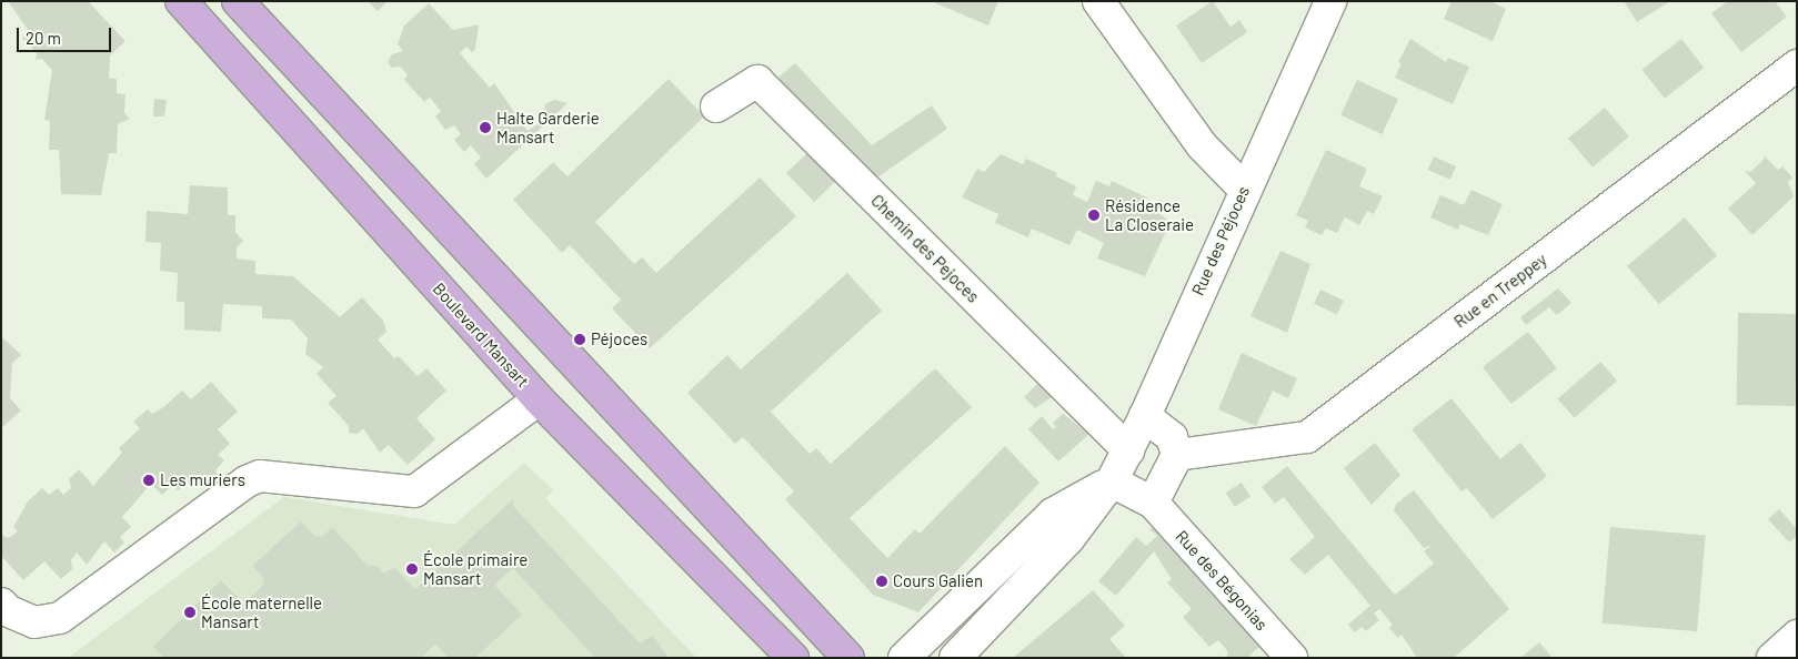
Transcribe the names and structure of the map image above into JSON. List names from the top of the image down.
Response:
{
  "streets": {
    "main road": ["Boulevard Mansart"],
    "street": [
      "Rue des Péjoces",
      "Chemin des Pejoces",
      "Rue en Treppey",
      "Rue des Bégonias"
    ]
  },
  "crossings": [
    ["Rue des Péjoces", "Chemin des Pejoces"]
  ],
  "places": [
    "Halte Garderie Mansart",
    "Résidence La Closeraie",
    "Péjoces",
    "Les muriers",
    "École primaire Mansart",
    "Cours Galien",
    "École maternelle Mansart"
  ],
  "scale_bar": "20 m"
}
